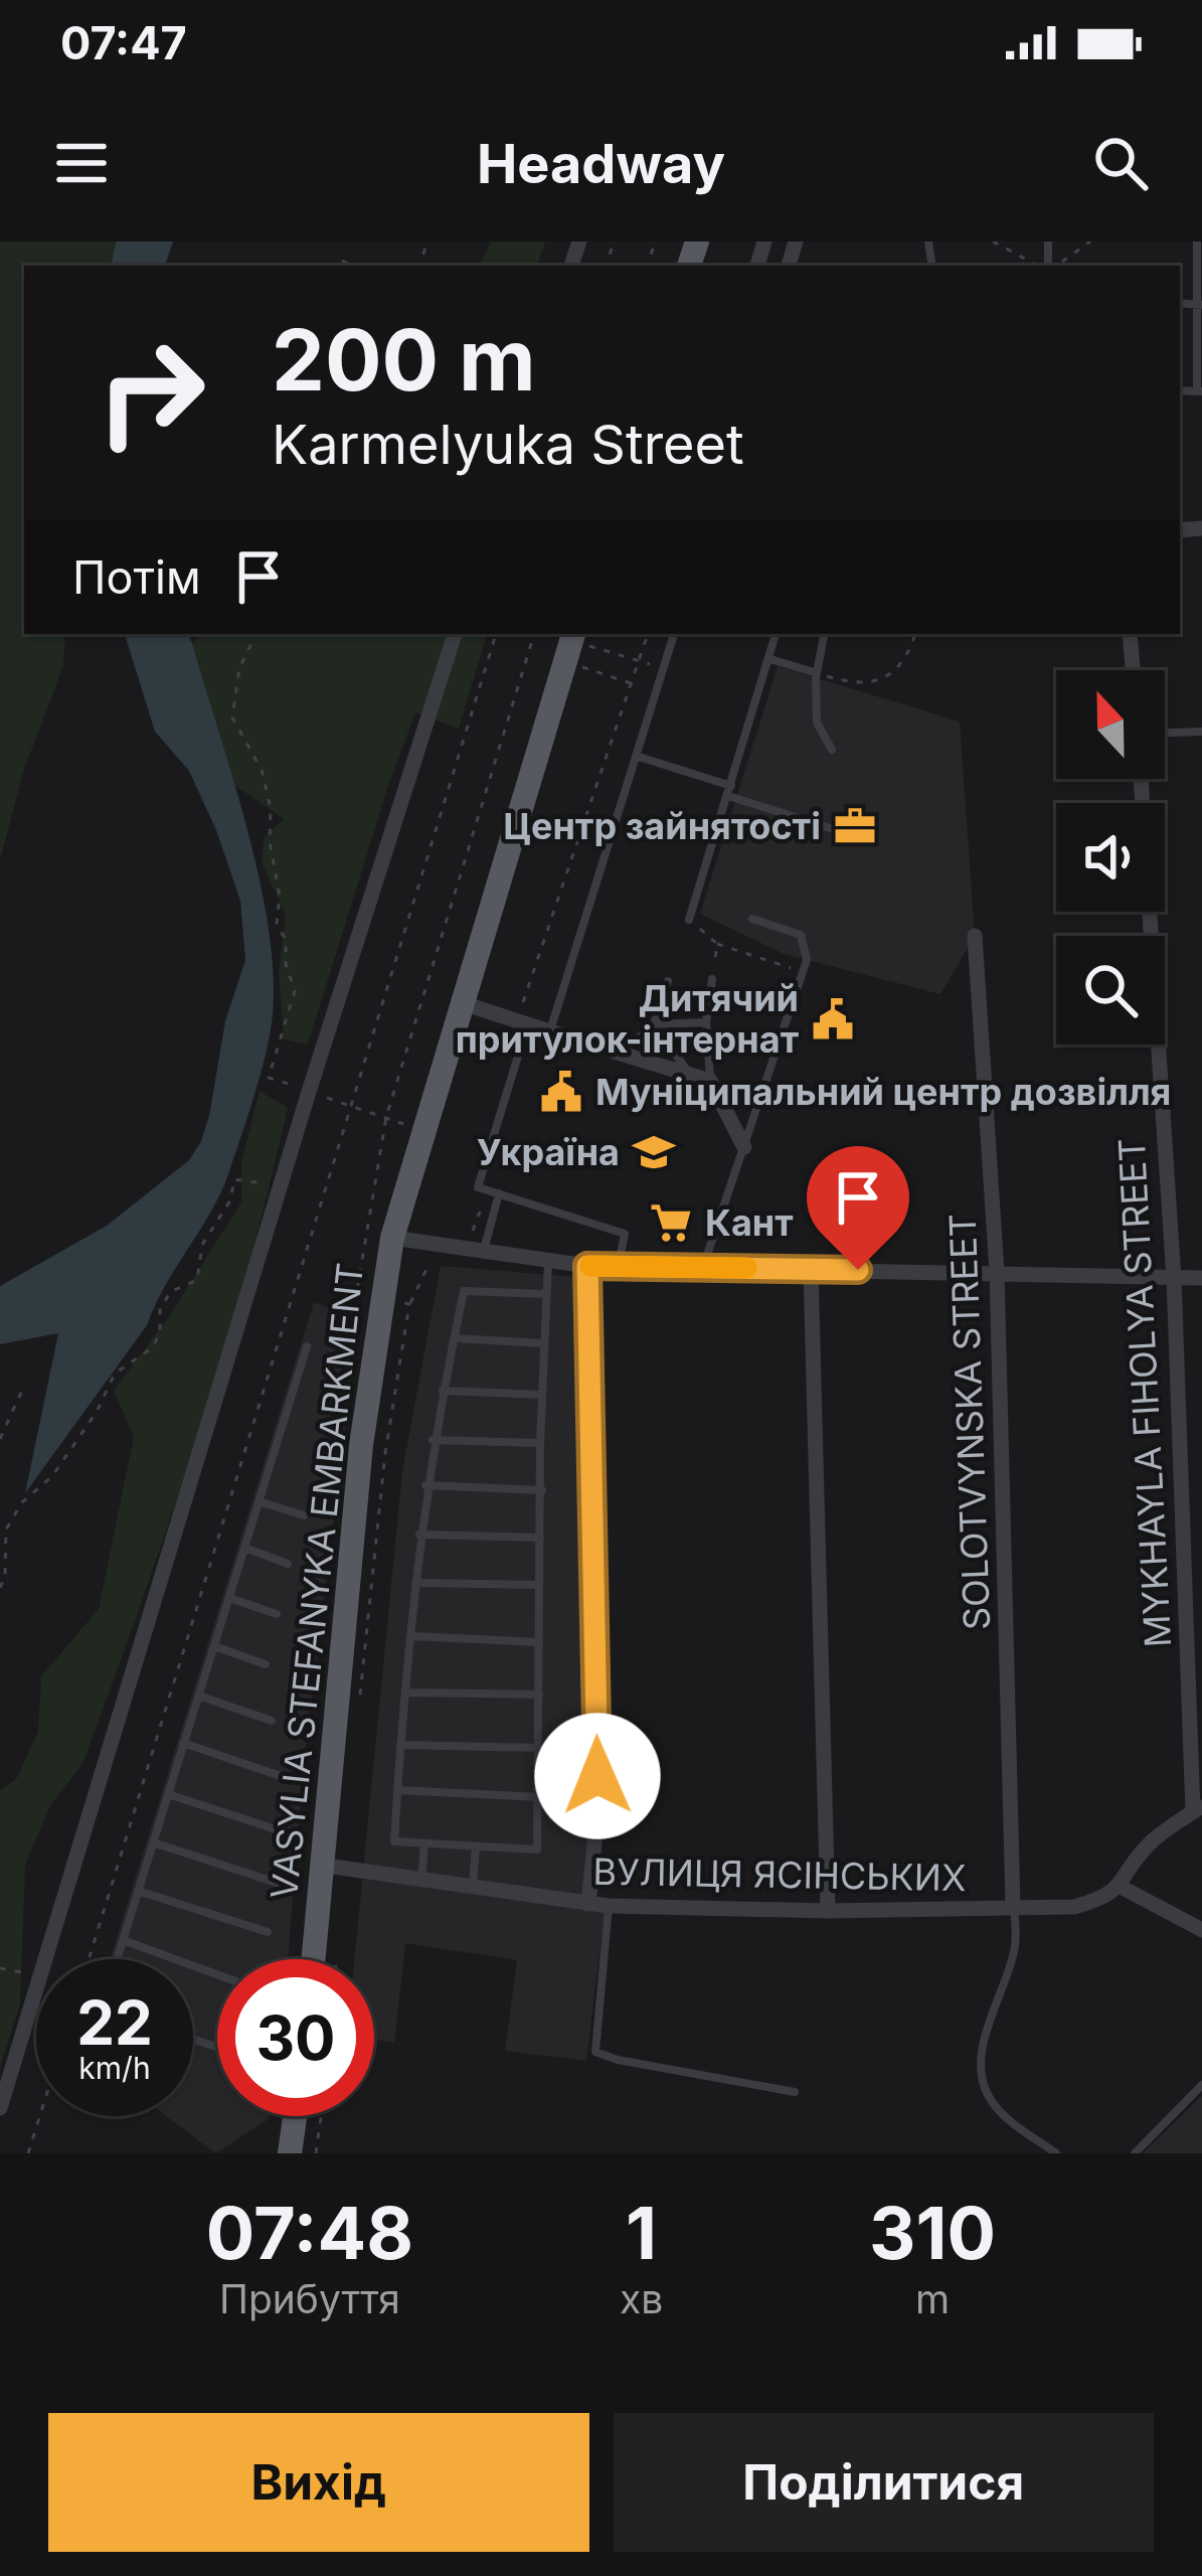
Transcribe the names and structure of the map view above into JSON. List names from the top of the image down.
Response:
{
  "streets": {
    "main road": ["VASYLIA STEFANYKA EMBARKMENT"],
    "street": ["MYKHAYLA FIHOLYA STREET", "SOLOTVYNSKA STREET", "ВУЛИЦЯ ЯСІНСЬКИХ"]
  },
  "crossings": [
    ["SOLOTVYNSKA STREET", "ВУЛИЦЯ ЯСІНСЬКИХ"],
    ["VASYLIA STEFANYKA EMBARKMENT", "ВУЛИЦЯ ЯСІНСЬКИХ"]
  ],
  "places": {
    "office": ["Центр зайнятості"],
    "public building": ["Дитячий притулок-інтернат", "Муніципальний центр дозвілля"],
    "school or university": ["Україна"],
    "supermarket": ["Кант"]
  },
  "north": "top",
  "page": {
    "status": "07:47",
    "header": "Headway",
    "turn": ["200 m", "Karmelyuka Street"],
    "then": "Потім",
    "speed": "22 km/h",
    "limit": "30",
    "eta": [
      "07:48",
      "Прибуття",
      "1",
      "хв",
      "310",
      "m"
    ],
    "buttons": ["Вихід", "Поділитися"]
  }
}
